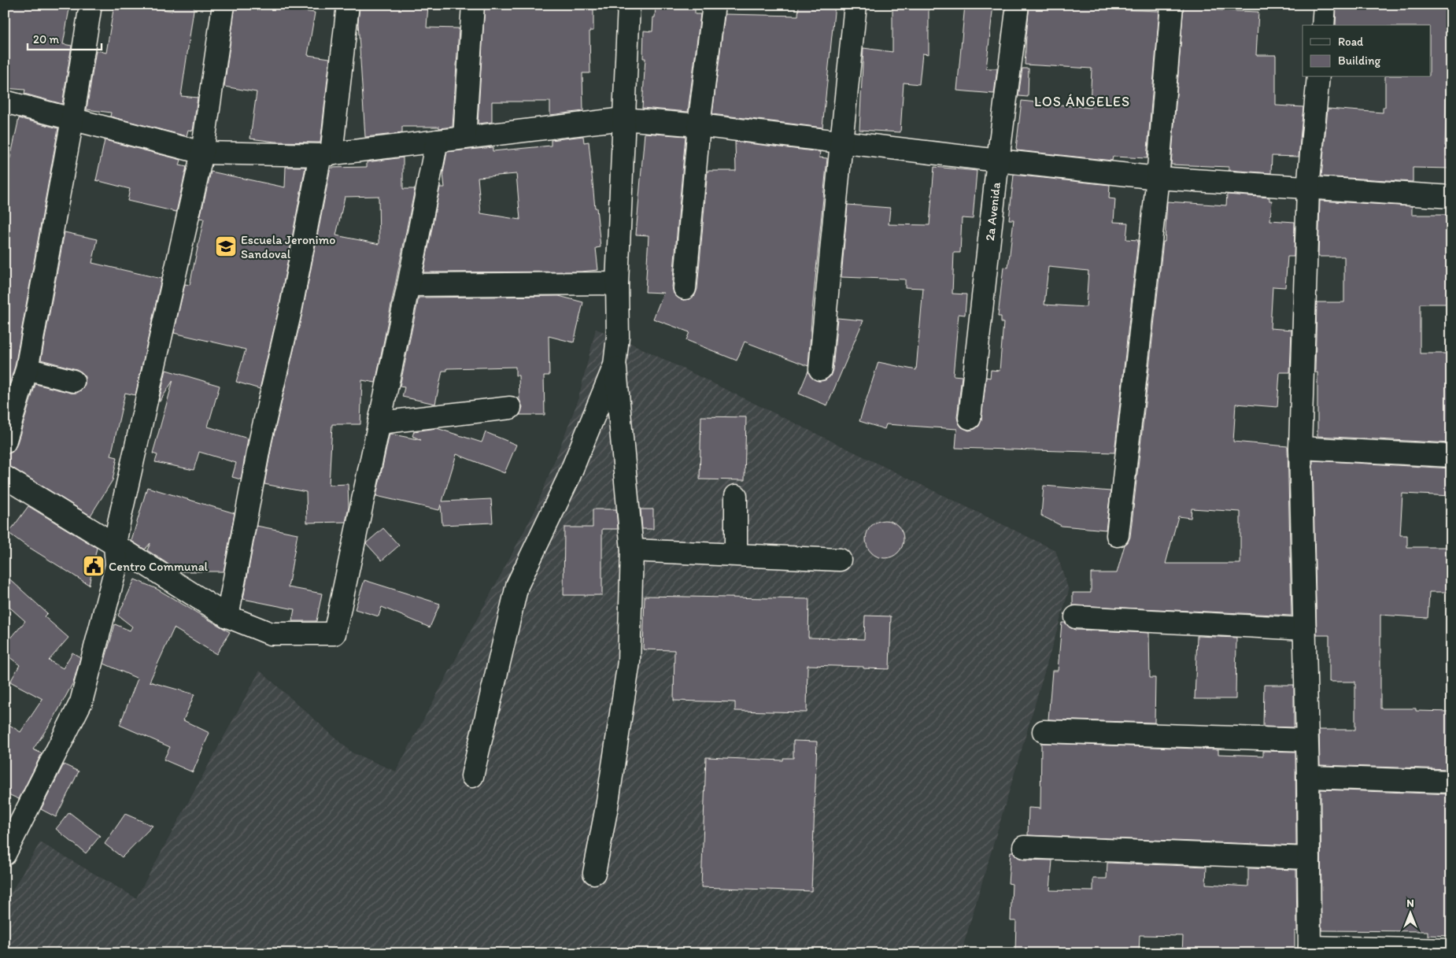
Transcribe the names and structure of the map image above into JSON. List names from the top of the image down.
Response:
{
  "streets": {
    "street": ["2a Avenida"]
  },
  "districts": ["LOS ÁNGELES"],
  "places": {
    "school or university": ["Escuela Jeronimo Sandoval"],
    "public building": ["Centro Communal"]
  },
  "legend": ["Road", "Building"],
  "scale_bar": "20 m",
  "north": "top"
}
